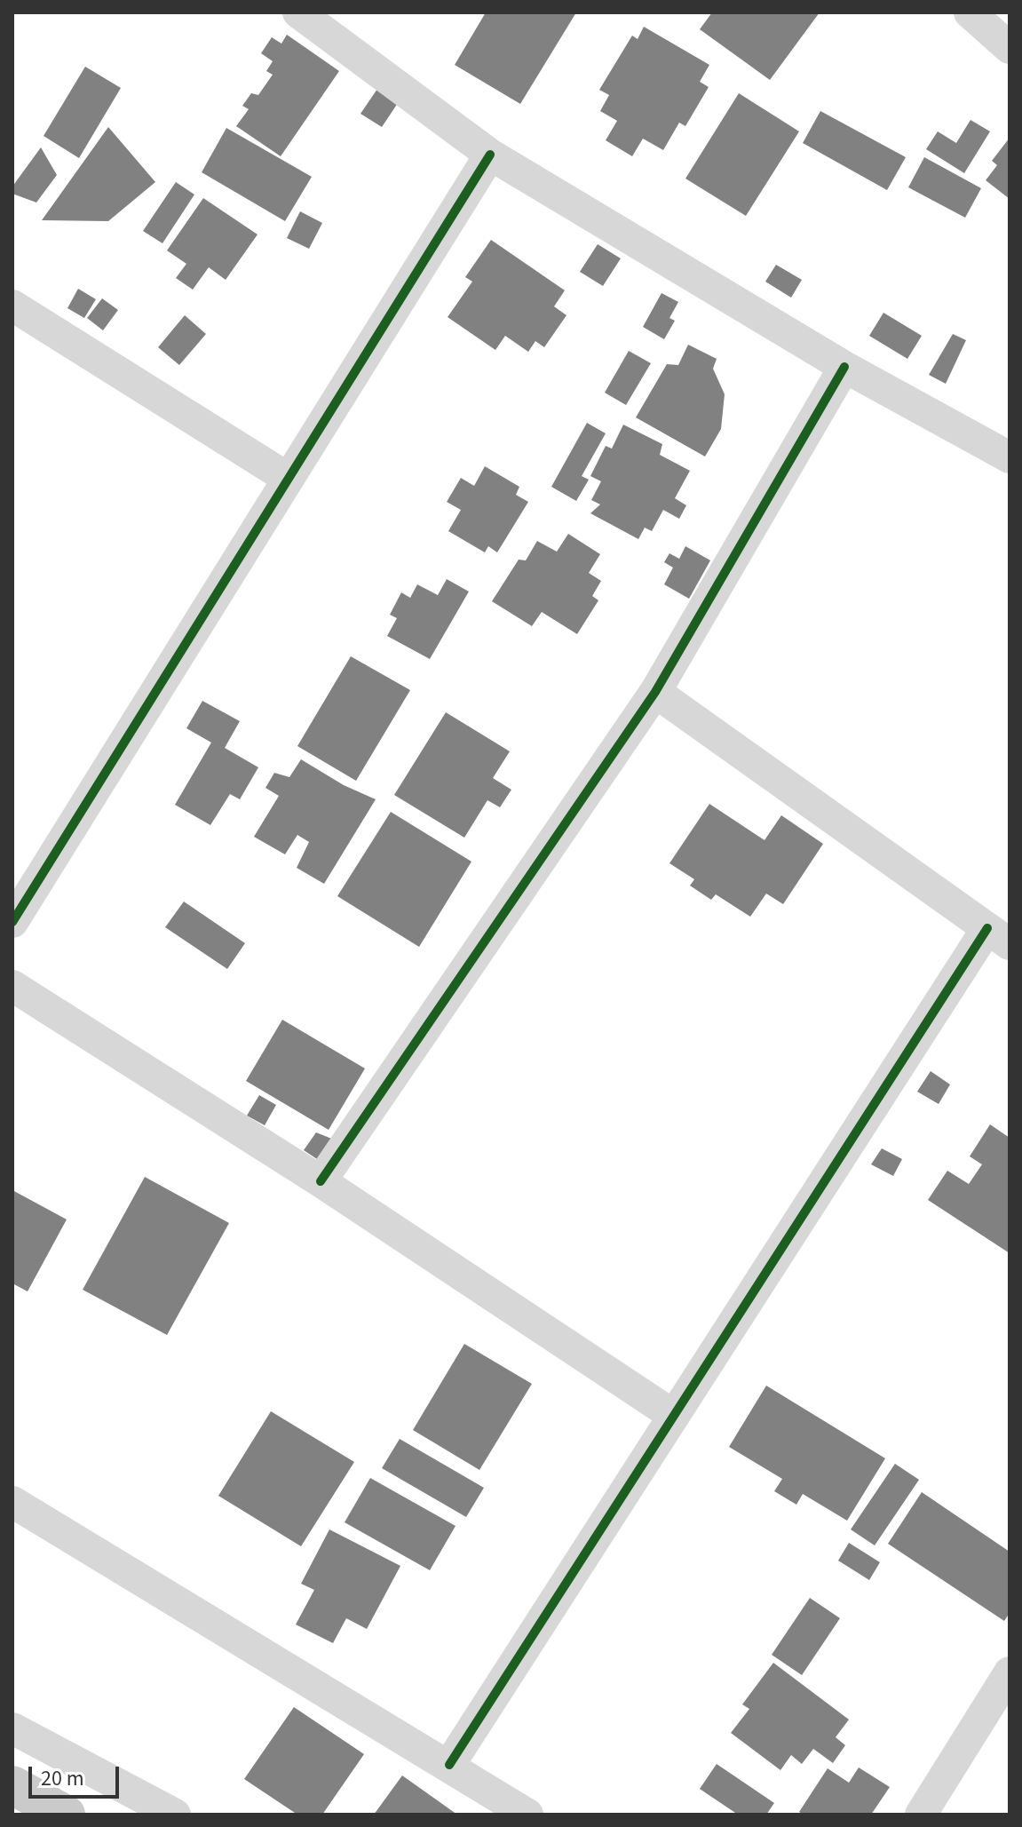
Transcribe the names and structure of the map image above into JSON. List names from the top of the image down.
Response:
{
  "scale_bar": "20 m"
}
